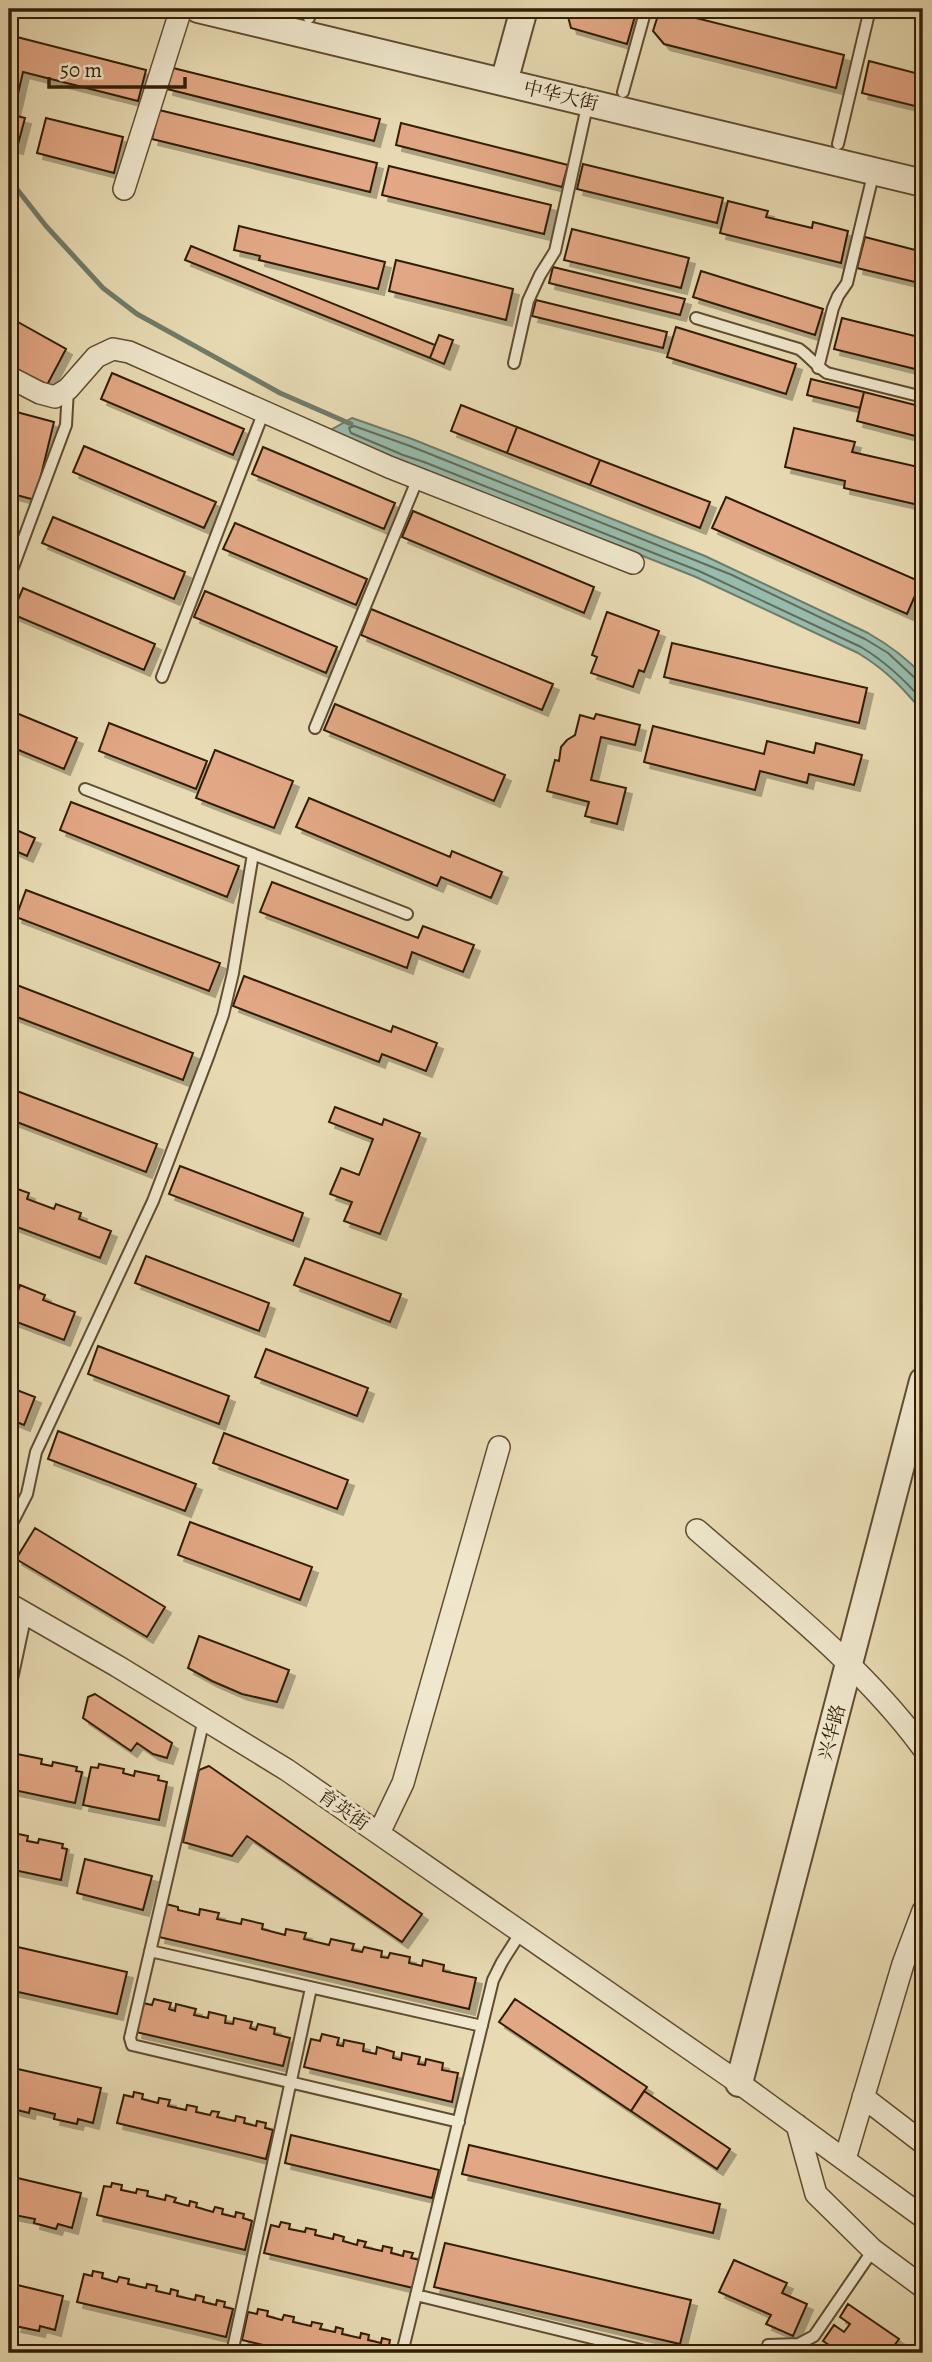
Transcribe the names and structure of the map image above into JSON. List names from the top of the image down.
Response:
{
  "streets": {
    "street": ["中华大街", "兴华路", "育英街"]
  },
  "crossings": [
    ["兴华路", "育英街"]
  ],
  "scale_bar": "50 m"
}
